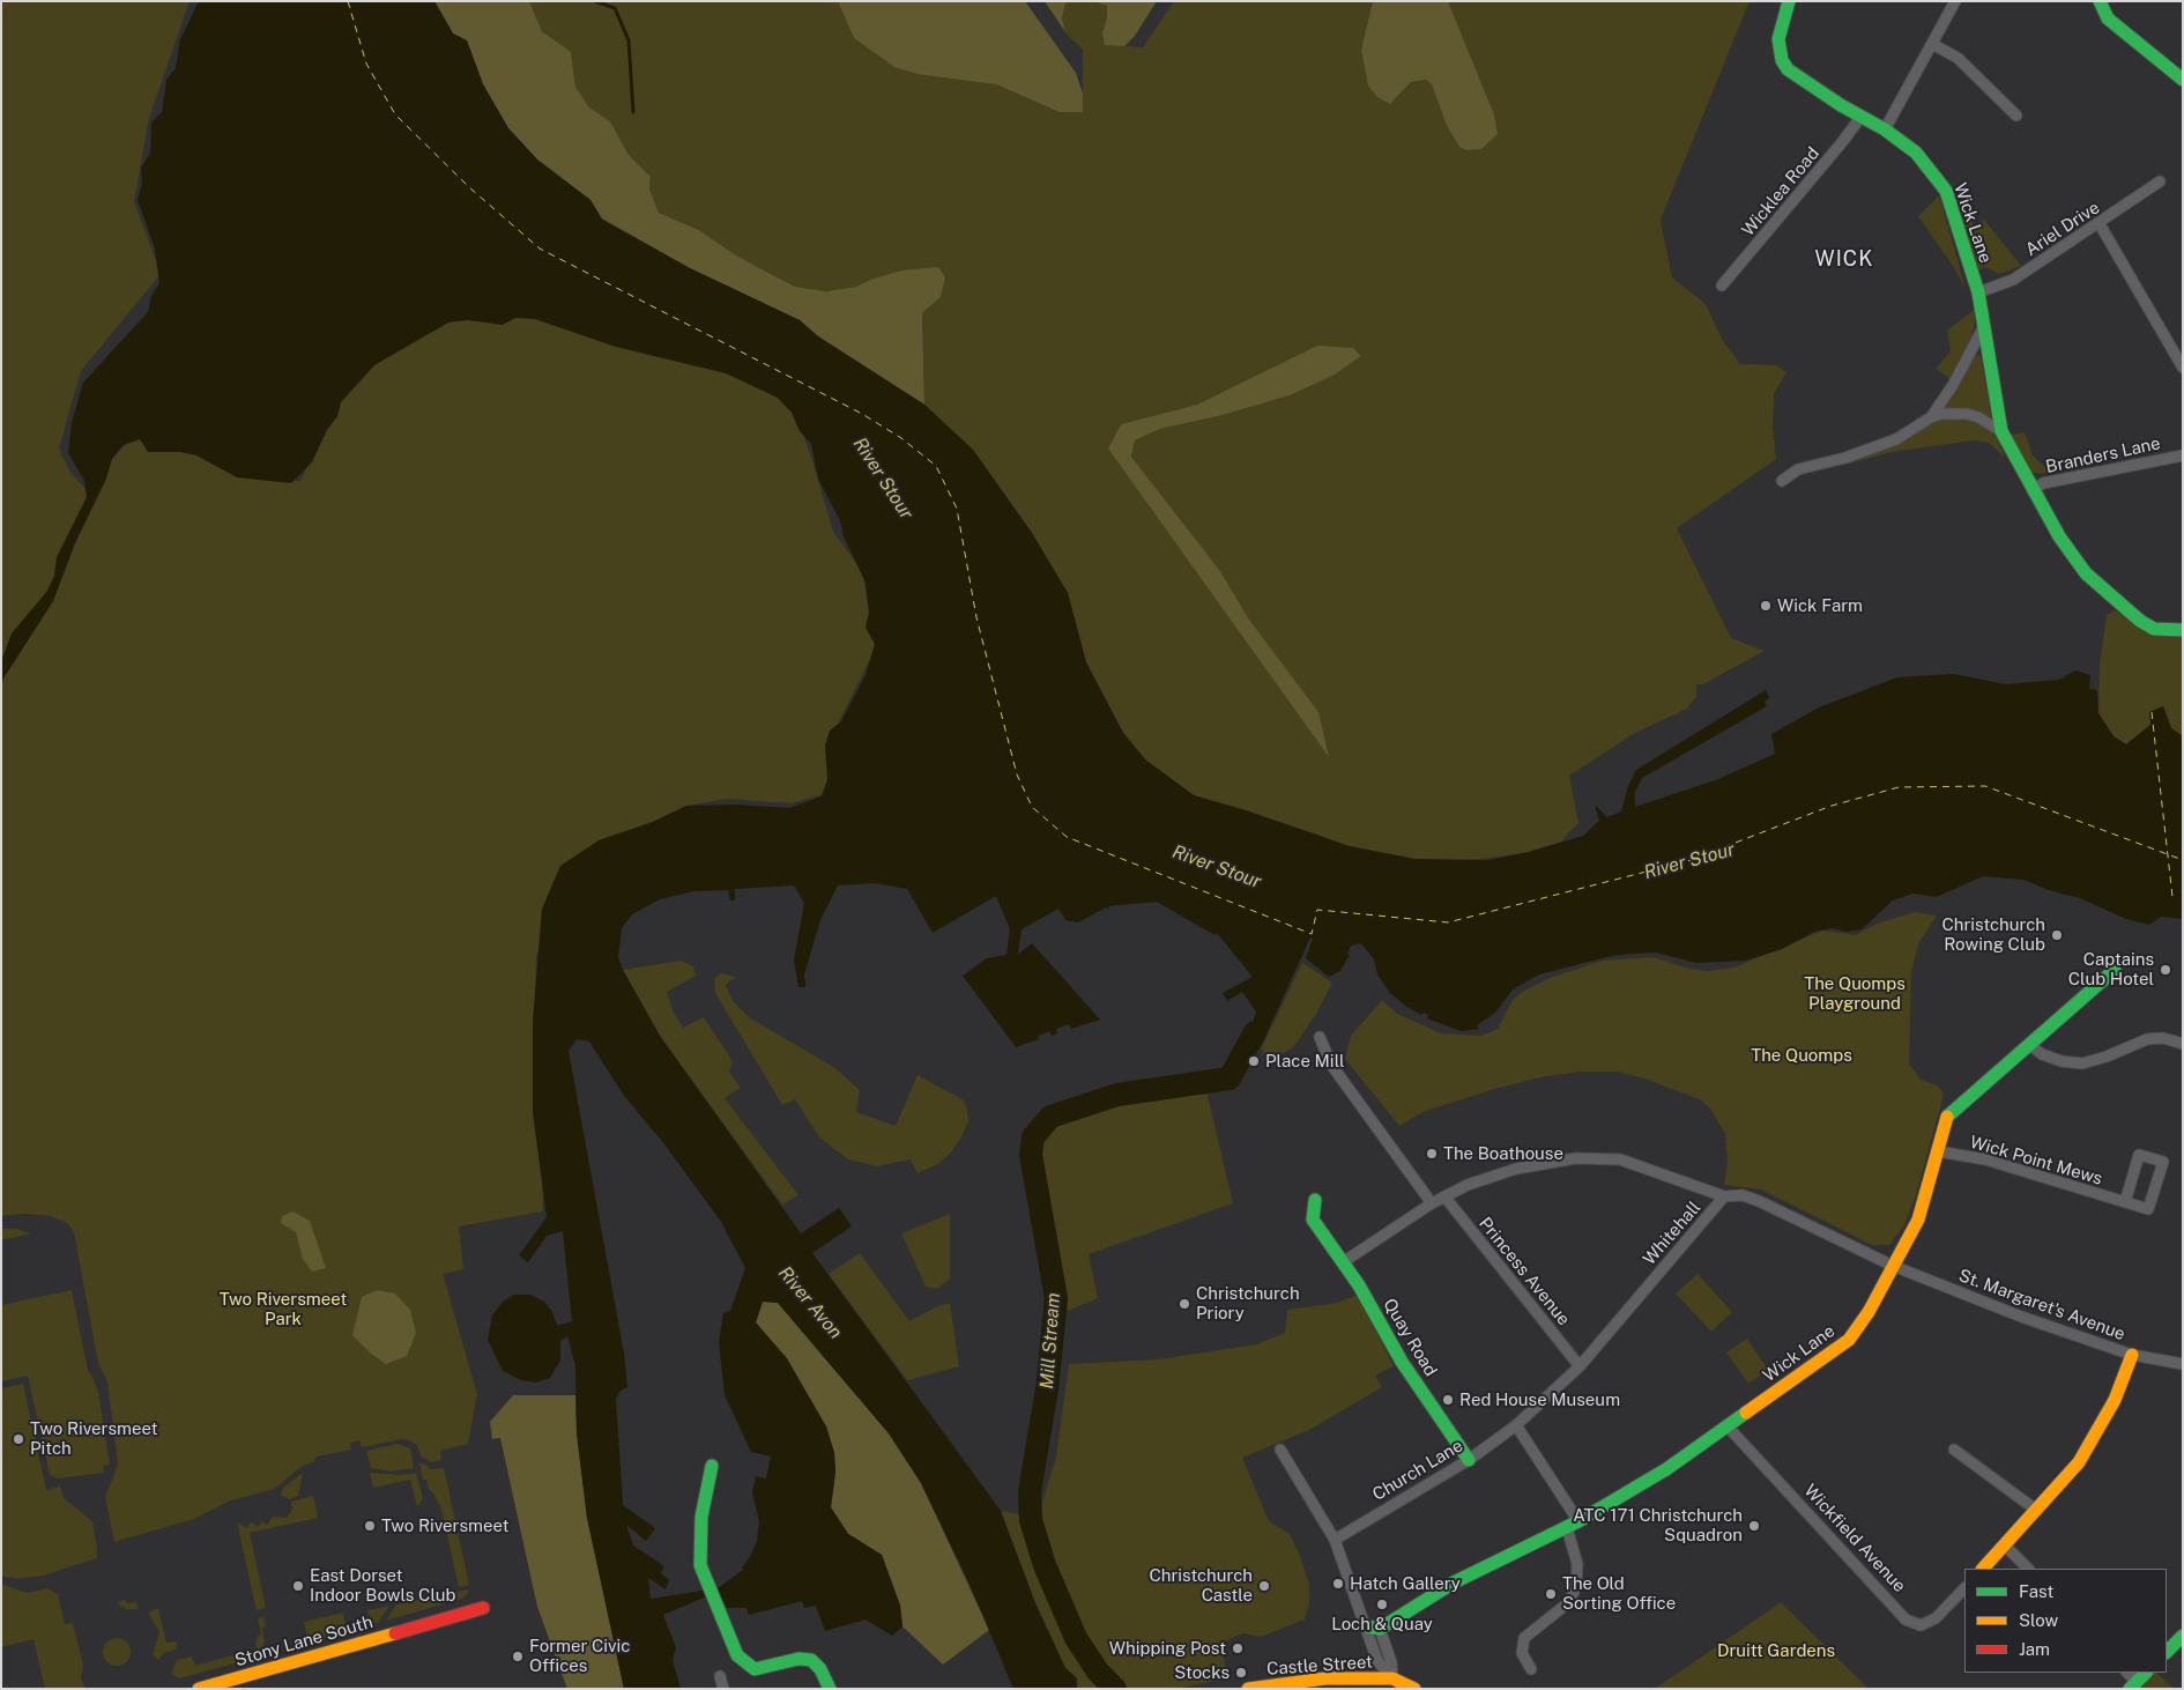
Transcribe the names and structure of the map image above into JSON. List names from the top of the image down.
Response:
{
  "streets": {
    "street": [
      "Wicklea Road",
      "Wick Lane",
      "Ariel Drive",
      "Branders Lane",
      "Wick Point Mews",
      "Whitehall",
      "Princess Avenue",
      "St. Margaret's Avenue",
      "Quay Road",
      "Church Lane",
      "Wickfield Avenue",
      "Stony Lane South",
      "Castle Street"
    ]
  },
  "crossings": [
    ["Wicklea Road", "Wick Lane"],
    ["Wick Lane", "Ariel Drive"],
    ["Wick Lane", "Branders Lane"],
    ["Wick Lane", "Wick Point Mews"],
    ["Wick Lane", "Whitehall"],
    ["Wick Lane", "St. Margaret's Avenue"],
    ["Wick Lane", "Wickfield Avenue"],
    ["Whitehall", "Princess Avenue"],
    ["Whitehall", "St. Margaret's Avenue"],
    ["Whitehall", "Church Lane"],
    ["Quay Road", "Church Lane"]
  ],
  "districts": ["WICK"],
  "water": ["River Stour", "River Avon", "Mill Stream"],
  "parks": [
    "The Quomps Playground",
    "The Quomps",
    "Two Riversmeet Park",
    "Druitt Gardens"
  ],
  "places": [
    "Wick Farm",
    "Christchurch Rowing Club",
    "Captains Club Hotel",
    "Place Mill",
    "The Boathouse",
    "Christchurch Priory",
    "Red House Museum",
    "Two Riversmeet Pitch",
    "Two Riversmeet",
    "ATC 171 Christchurch Squadron",
    "Hatch Gallery",
    "East Dorset Indoor Bowls Club",
    "Christchurch Castle",
    "The Old Sorting Office",
    "Loch & Quay",
    "Whipping Post",
    "Former Civic Offices",
    "Stocks"
  ],
  "legend": ["Fast", "Slow", "Jam"]
}
